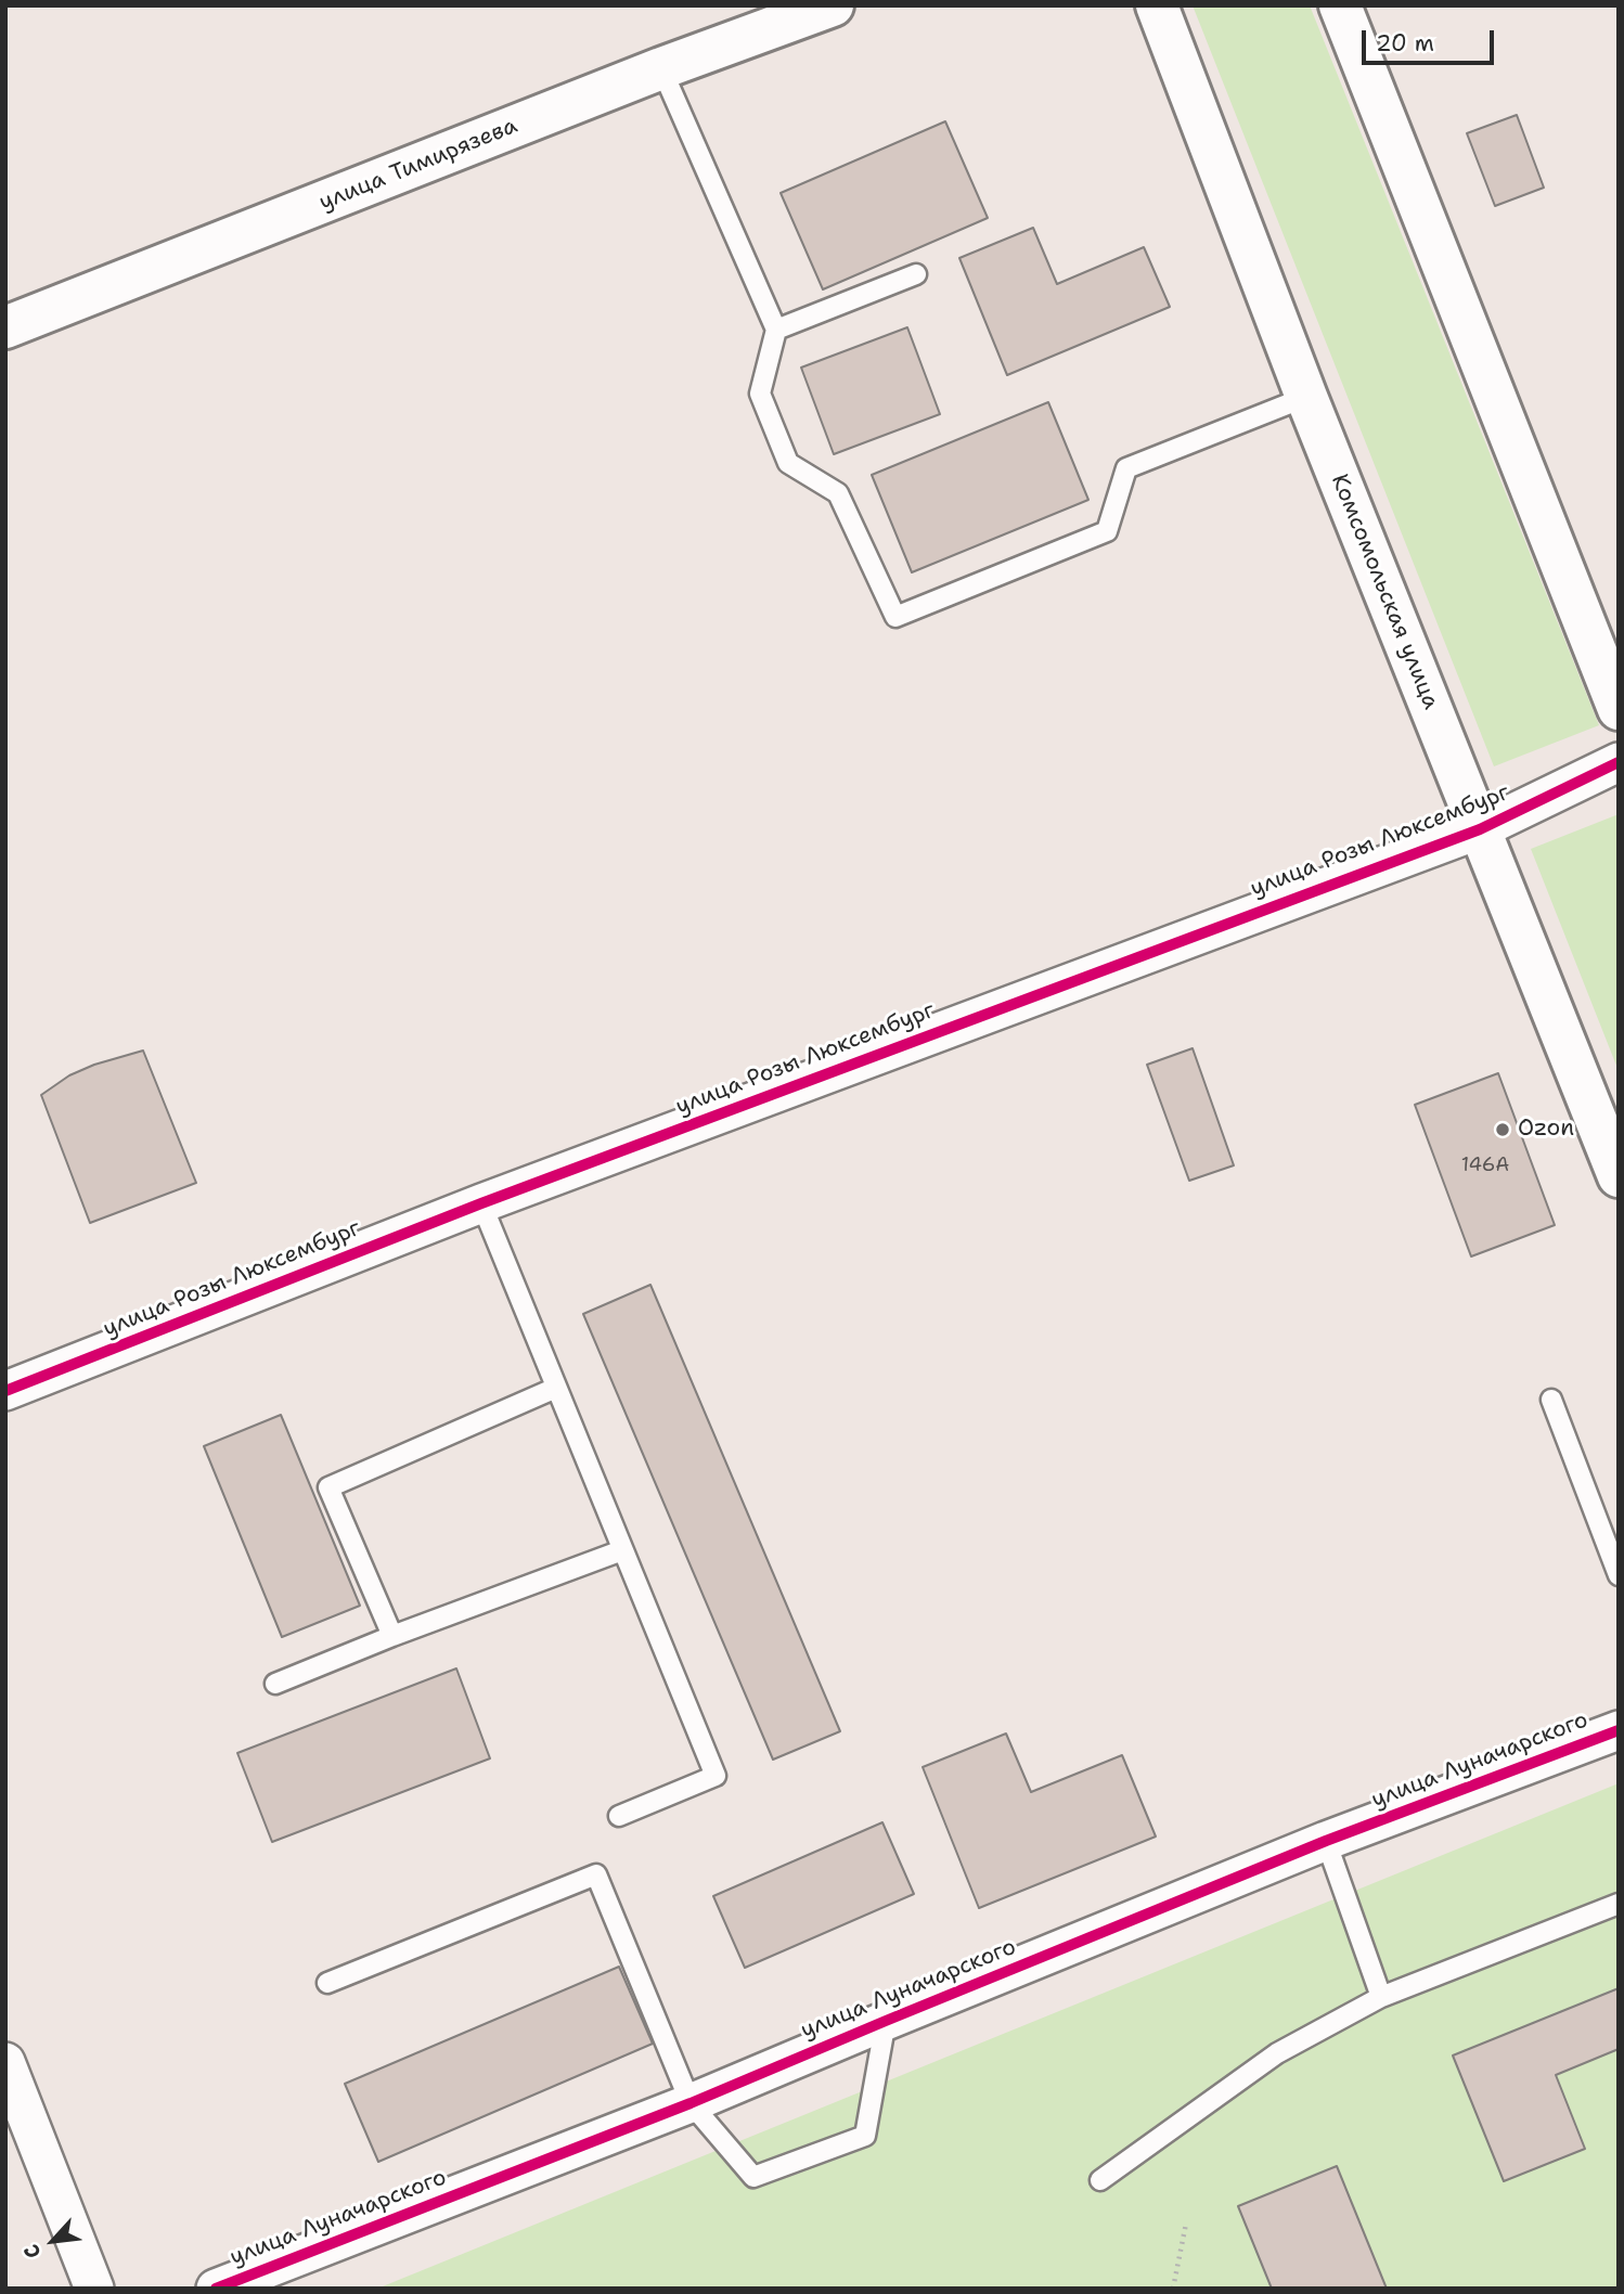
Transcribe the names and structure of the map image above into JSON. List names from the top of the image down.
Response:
{
  "streets": {
    "street": [
      "улица Тимирязева",
      "Комсомольская улица",
      "улица Розы Люксембург",
      "улица Луначарского"
    ]
  },
  "crossings": [
    ["Комсомольская улица", "улица Розы Люксембург"]
  ],
  "places": ["Ozon"],
  "house_numbers": ["146А"],
  "scale_bar": "20 m",
  "north": "bottom left"
}
